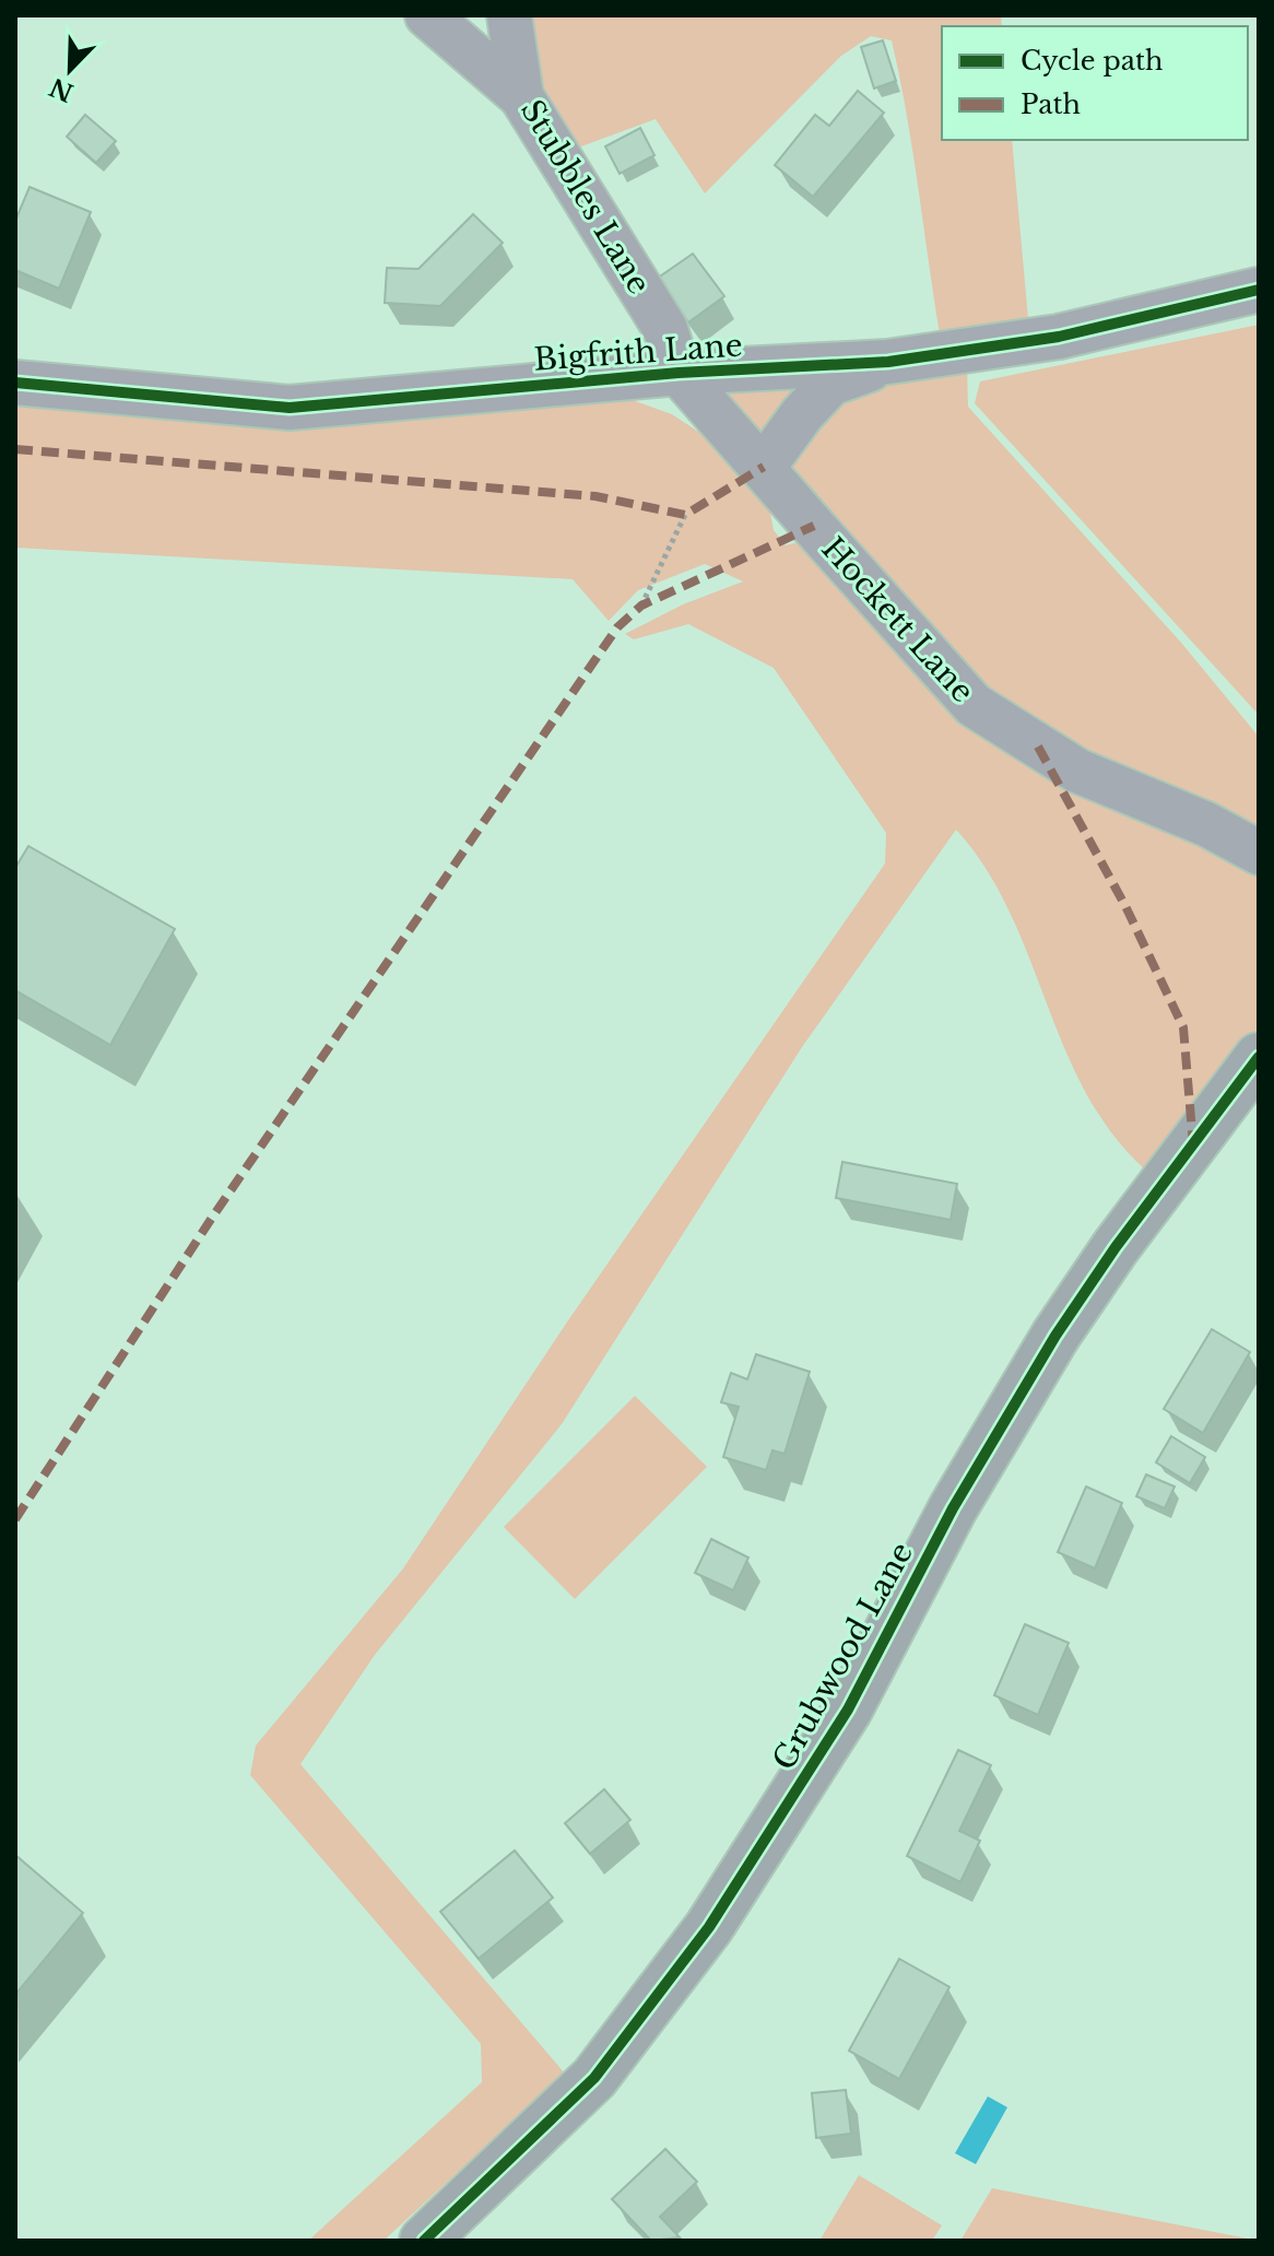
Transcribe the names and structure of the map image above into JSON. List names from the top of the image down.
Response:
{
  "streets": {
    "street": [
      "Stubbles Lane",
      "Bigfrith Lane",
      "Hockett Lane",
      "Grubwood Lane"
    ]
  },
  "crossings": [
    ["Stubbles Lane", "Bigfrith Lane"],
    ["Stubbles Lane", "Hockett Lane"],
    ["Bigfrith Lane", "Hockett Lane"]
  ],
  "legend": ["Cycle path", "Path"],
  "north": "bottom left"
}
